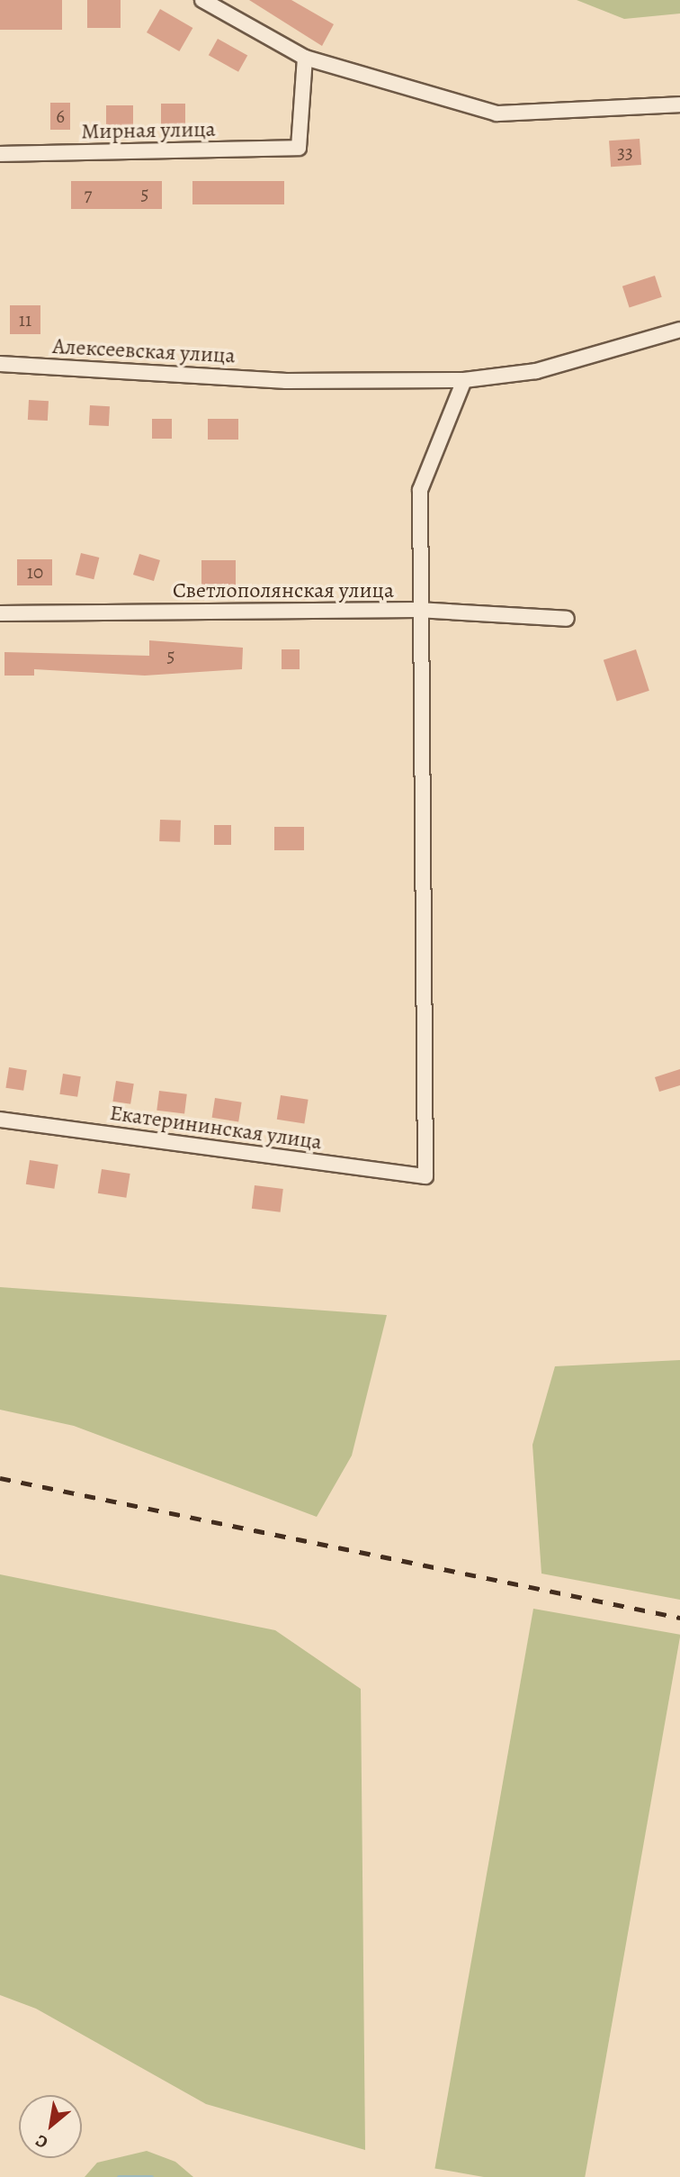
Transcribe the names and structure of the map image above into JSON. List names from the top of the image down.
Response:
{
  "streets": {
    "street": [
      "Мирная улица",
      "Алексеевская улица",
      "Светлополянская улица",
      "Екатерининская улица"
    ]
  },
  "crossings": [
    ["Светлополянская улица", "Екатерининская улица"]
  ],
  "house_numbers": [
    "6",
    "33",
    "5",
    "7",
    "11",
    "10",
    "5"
  ],
  "north": "bottom left"
}
